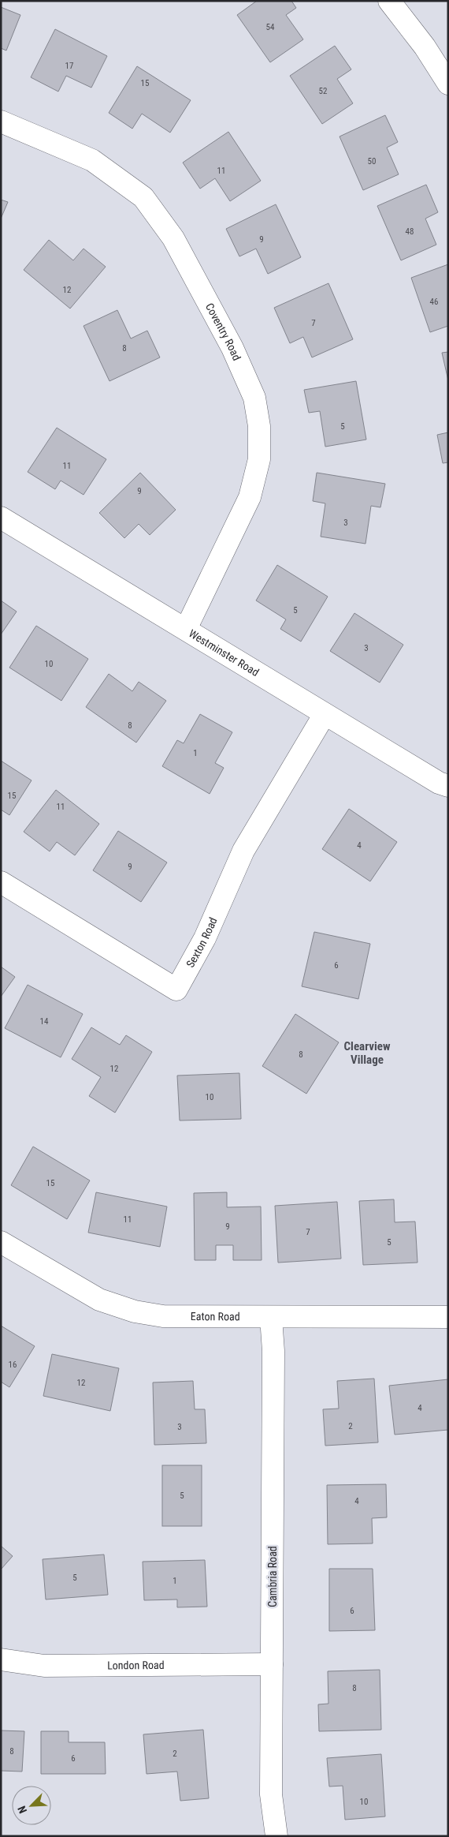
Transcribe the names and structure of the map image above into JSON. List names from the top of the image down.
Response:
{
  "streets": {
    "street": [
      "Coventry Road",
      "Westminster Road",
      "Sexton Road",
      "Eaton Road",
      "Cambria Road",
      "London Road"
    ]
  },
  "crossings": [
    ["Coventry Road", "Westminster Road"],
    ["Westminster Road", "Sexton Road"],
    ["Eaton Road", "Cambria Road"],
    ["Cambria Road", "London Road"]
  ],
  "districts": ["Clearview Village"],
  "house_numbers": [
    "54",
    "17",
    "15",
    "52",
    "50",
    "11",
    "48",
    "9",
    "12",
    "46",
    "7",
    "8",
    "5",
    "11",
    "9",
    "3",
    "5",
    "3",
    "10",
    "8",
    "1",
    "15",
    "11",
    "4",
    "9",
    "6",
    "14",
    "8",
    "12",
    "10",
    "15",
    "11",
    "9",
    "7",
    "5",
    "16",
    "12",
    "4",
    "2",
    "3",
    "5",
    "4",
    "5",
    "1",
    "6",
    "8",
    "8",
    "2",
    "6",
    "10"
  ],
  "north": "bottom left"
}
